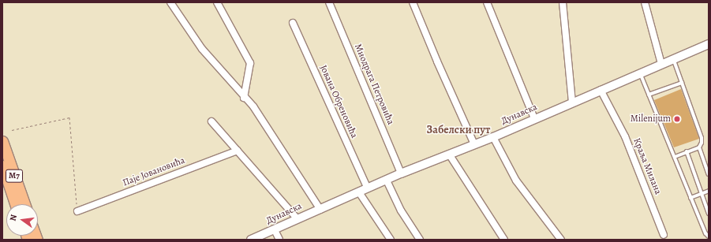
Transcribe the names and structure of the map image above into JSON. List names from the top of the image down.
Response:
{
  "streets": {
    "highway": ["M7"],
    "street": [
      "Миодрага Петровића",
      "Јована Обреновића",
      "Дунавска",
      "Краља Милана",
      "Паје Јовановића"
    ]
  },
  "crossings": [
    ["Миодрага Петровића", "Дунавска"],
    ["Јована Обреновића", "Дунавска"],
    ["Дунавска", "Краља Милана"]
  ],
  "districts": ["Забелски пут"],
  "places": ["Milenijum"],
  "north": "left"
}
